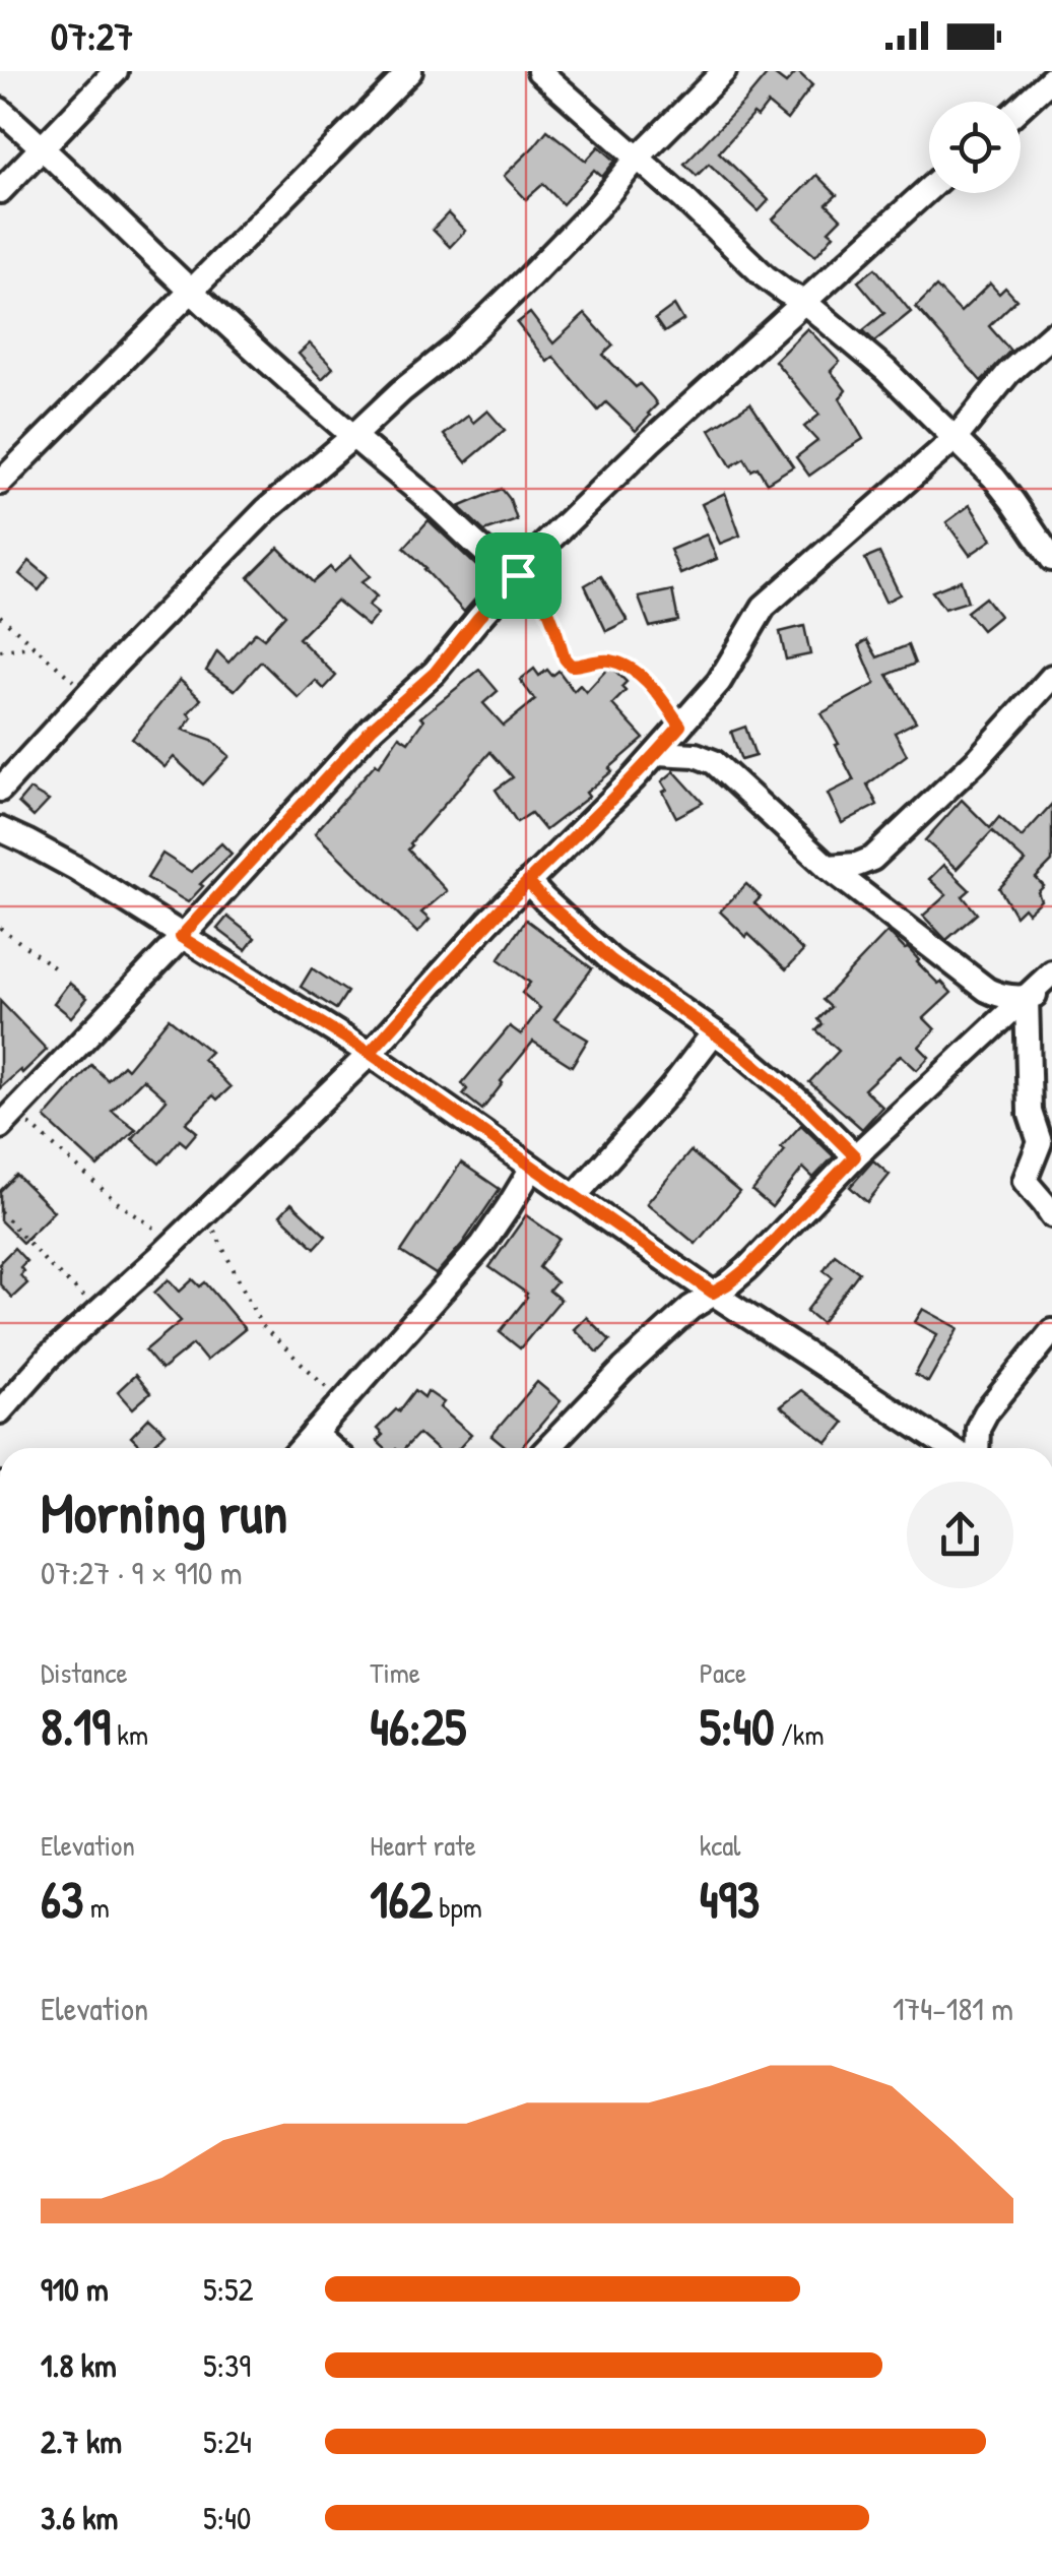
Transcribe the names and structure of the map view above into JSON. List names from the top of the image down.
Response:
{
  "page": {
    "status": "07:27",
    "heading": ["Morning run", "07:27 · 9 × 910 m"],
    "stats": [
      ["Distance", "8.19 km"],
      ["Time", "46:25"],
      ["Pace", "5:40 /km"],
      ["Elevation", "63 m"],
      ["Heart rate", "162 bpm"],
      ["kcal", "493"]
    ],
    "chart": ["Elevation", "174–181 m"],
    "list": [
      {
        "name": "910 m",
        "note": "5:52"
      },
      {
        "name": "1.8 km",
        "note": "5:39"
      },
      {
        "name": "2.7 km",
        "note": "5:24"
      },
      {
        "name": "3.6 km",
        "note": "5:40"
      }
    ]
  }
}
